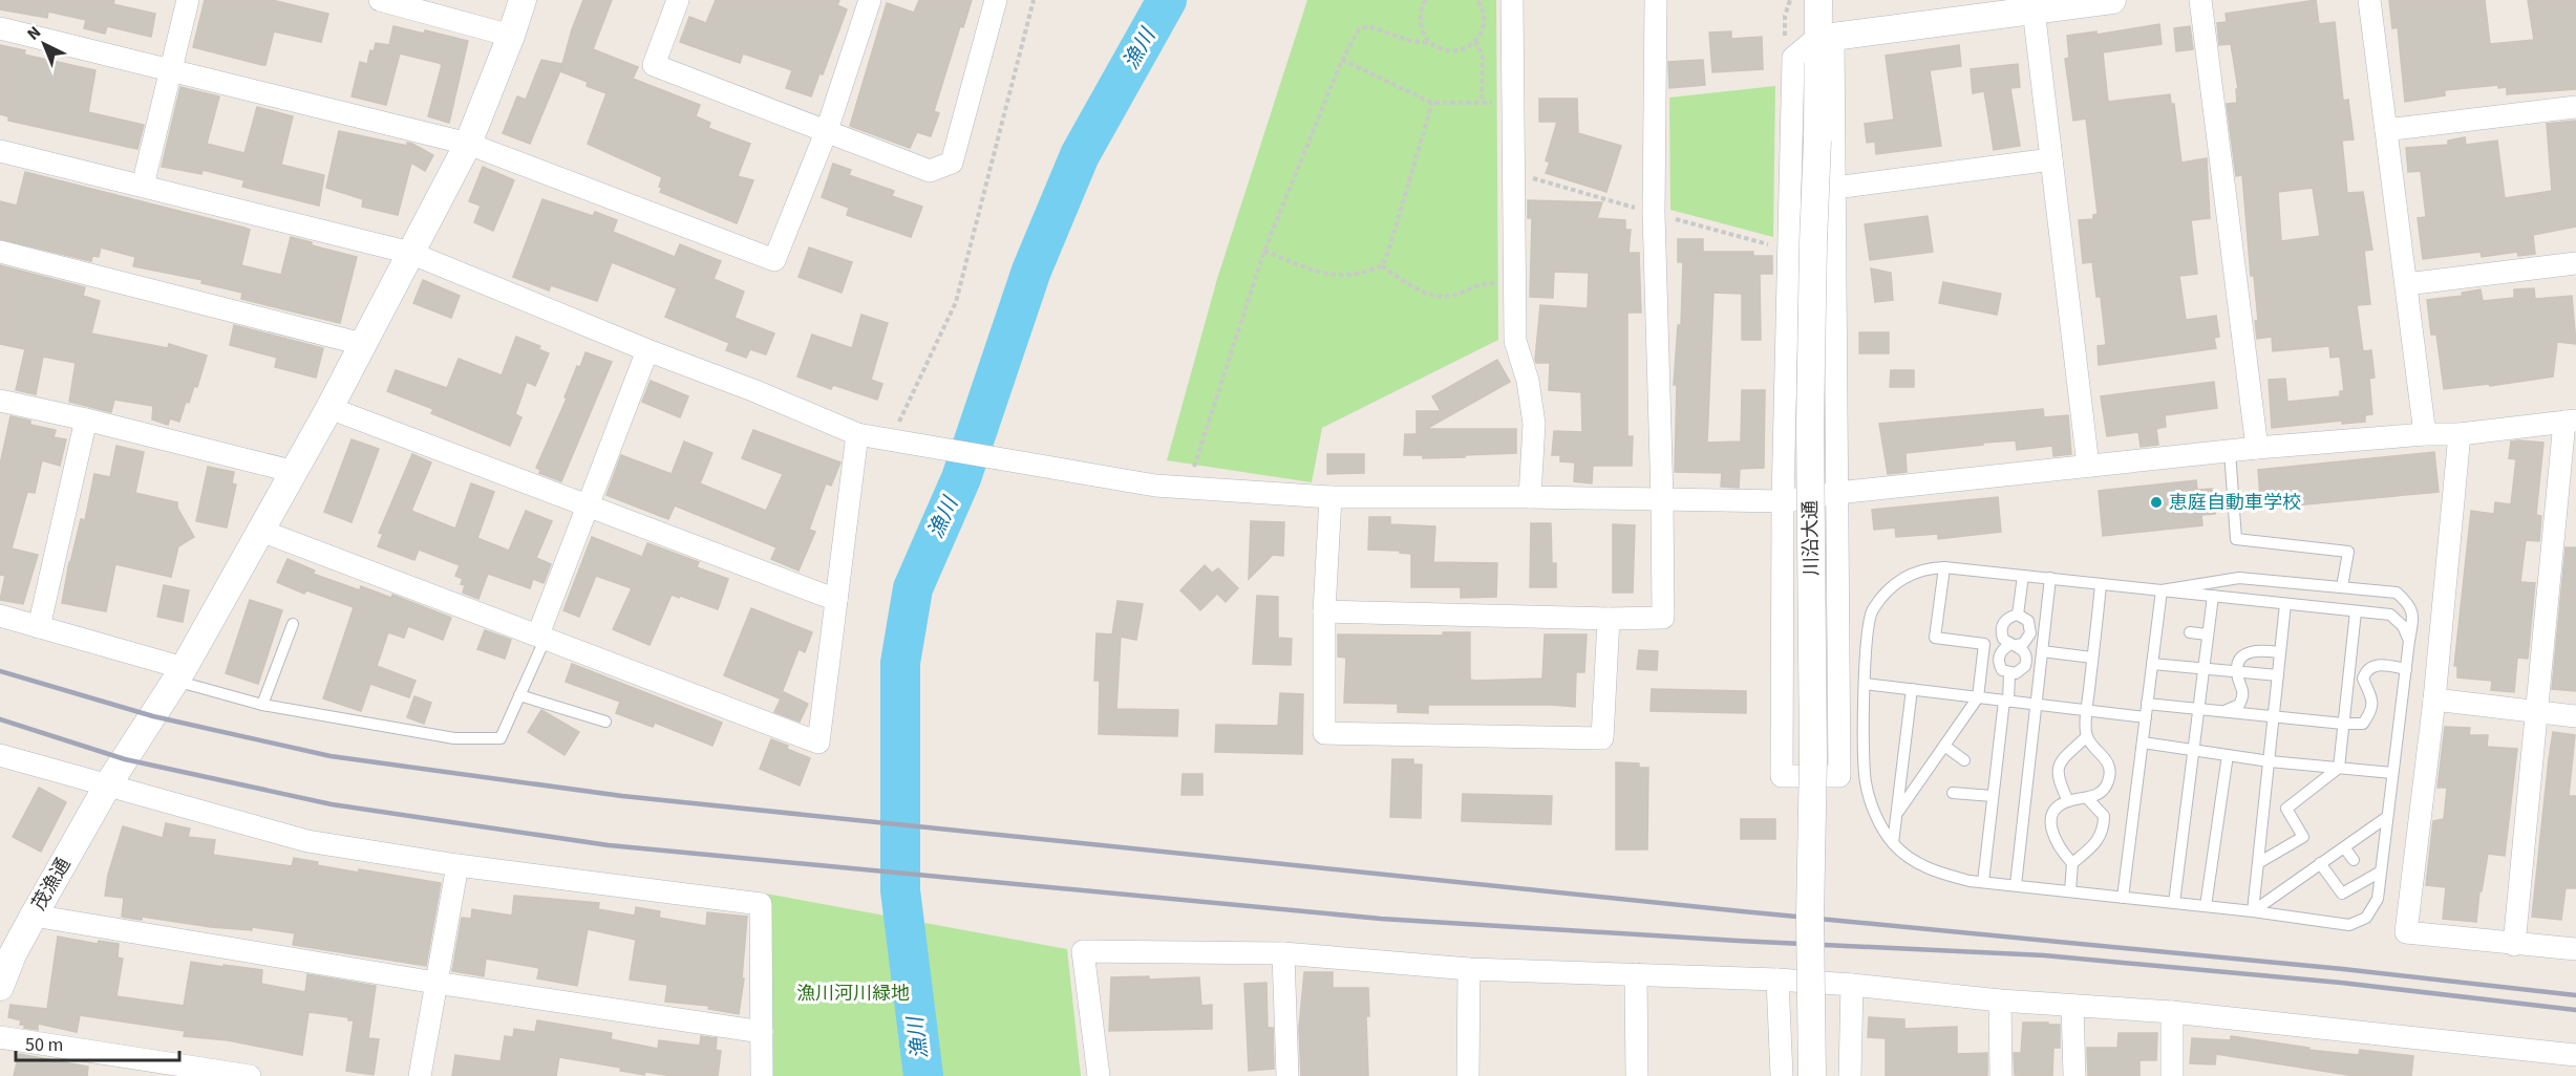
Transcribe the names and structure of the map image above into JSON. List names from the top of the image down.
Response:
{
  "streets": {
    "street": ["川沿大通", "茂漁通"]
  },
  "water": ["漁川"],
  "parks": ["漁川河川緑地"],
  "places": ["恵庭自動車学校"],
  "scale_bar": "50 m",
  "north": "top left"
}
